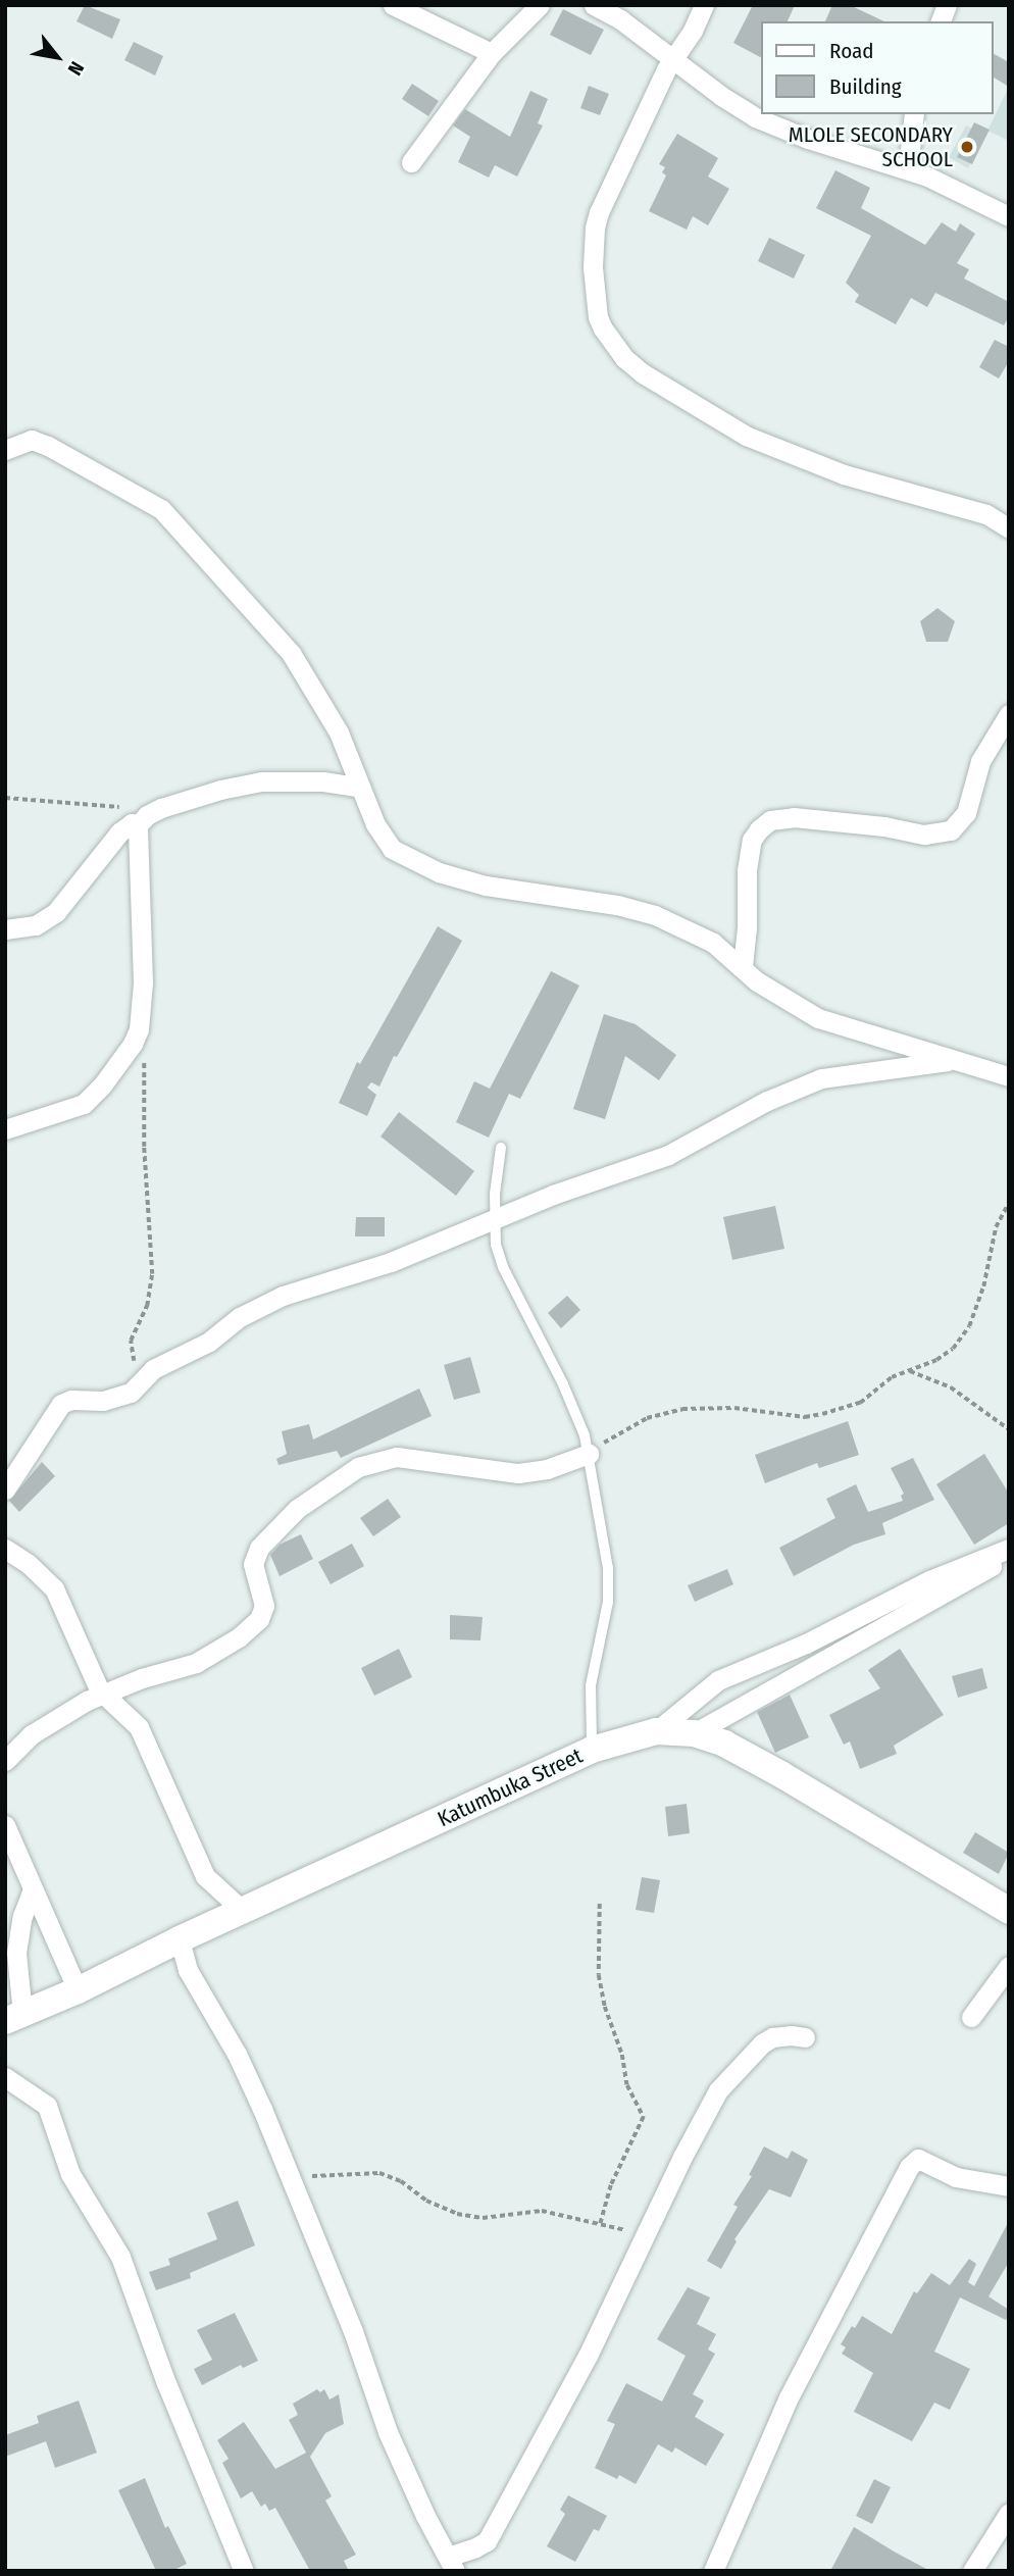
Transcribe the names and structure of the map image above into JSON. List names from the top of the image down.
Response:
{
  "streets": {
    "main road": ["Katumbuka Street"]
  },
  "places": ["MLOLE SECONDARY SCHOOL"],
  "legend": ["Road", "Building"],
  "north": "bottom right"
}
